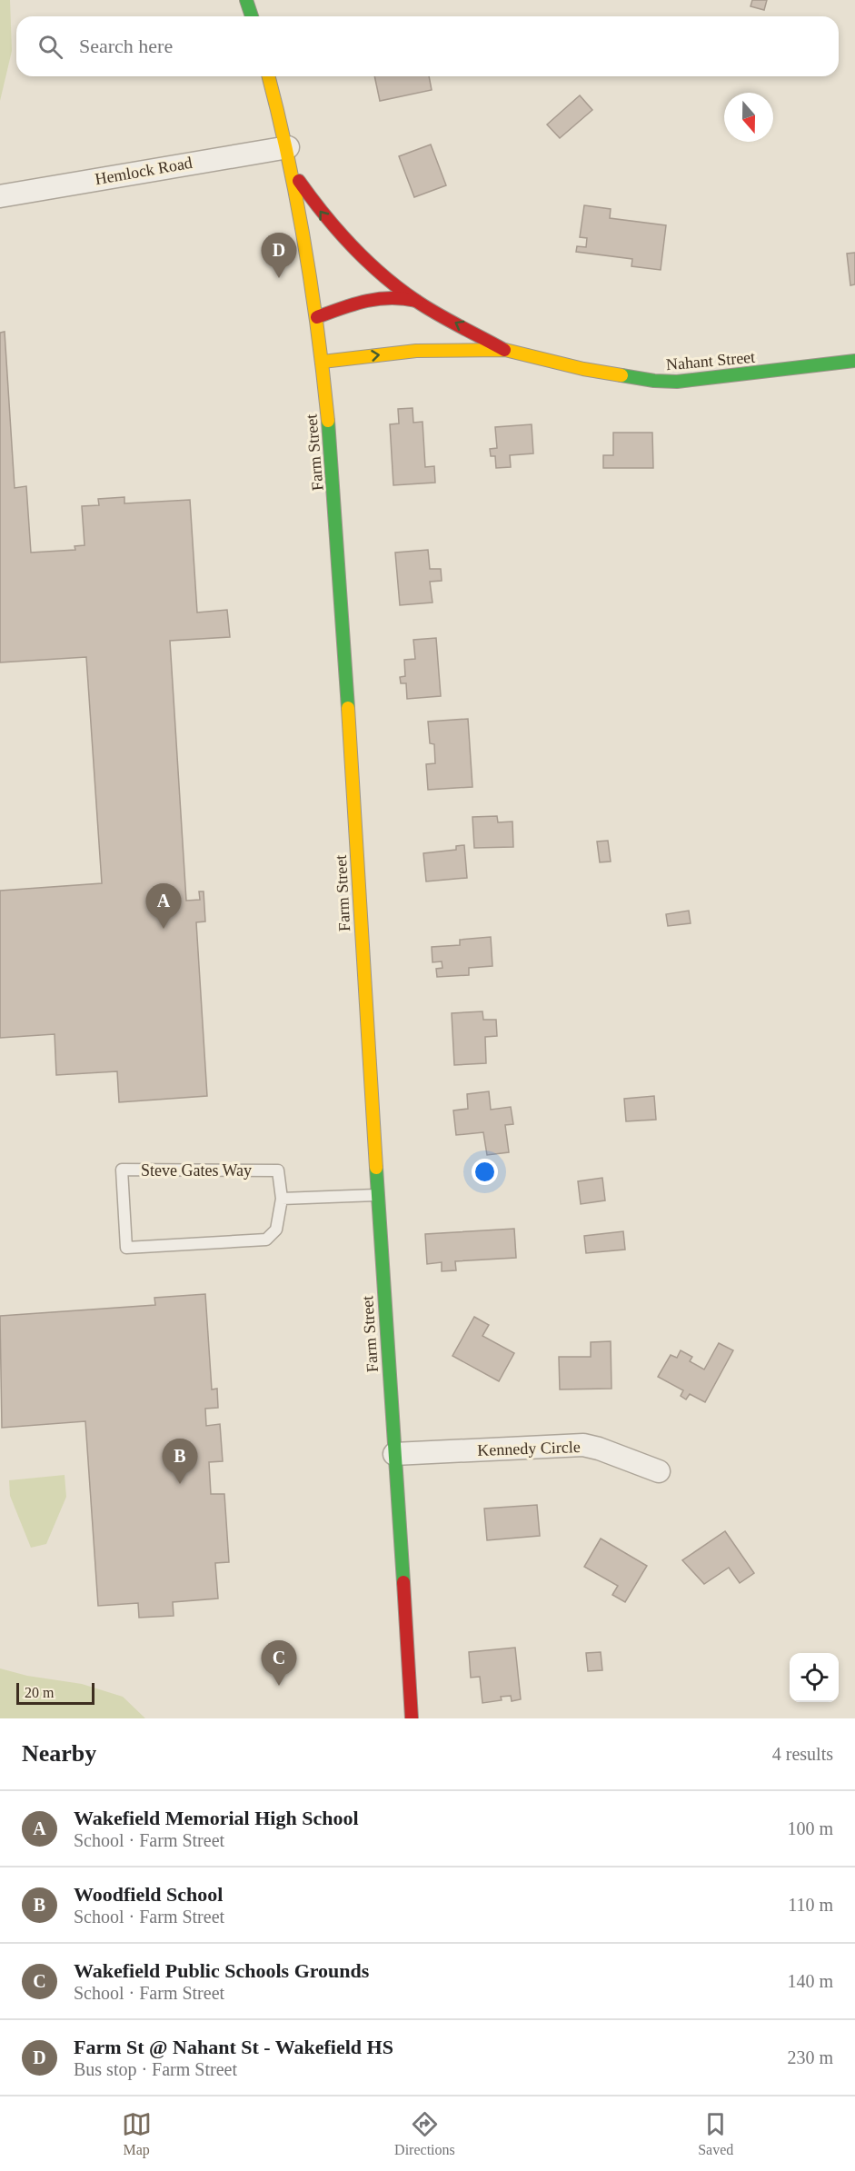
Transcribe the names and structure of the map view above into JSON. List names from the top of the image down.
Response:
{
  "streets": {
    "main road": ["Nahant Street", "Farm Street"],
    "street": ["Hemlock Road", "Kennedy Circle"],
    "lane": ["Steve Gates Way"]
  },
  "crossings": [
    ["Hemlock Road", "Farm Street"],
    ["Nahant Street", "Farm Street"],
    ["Farm Street", "Kennedy Circle"]
  ],
  "scale_bar": "20 m",
  "north": "bottom",
  "page": {
    "search": "Search here",
    "pins": [
      "D",
      "A",
      "B",
      "C"
    ],
    "scale": "20 m",
    "heading": ["Nearby", "4 results"],
    "list": [
      {
        "mark": "A",
        "name": "Wakefield Memorial High School",
        "note": "School · Farm Street",
        "value": "100 m"
      },
      {
        "mark": "B",
        "name": "Woodfield School",
        "note": "School · Farm Street",
        "value": "110 m"
      },
      {
        "mark": "C",
        "name": "Wakefield Public Schools Grounds",
        "note": "School · Farm Street",
        "value": "140 m"
      },
      {
        "mark": "D",
        "name": "Farm St @ Nahant St - Wakefield HS",
        "note": "Bus stop · Farm Street",
        "value": "230 m"
      }
    ],
    "nav": ["Map", "Directions", "Saved"]
  }
}
